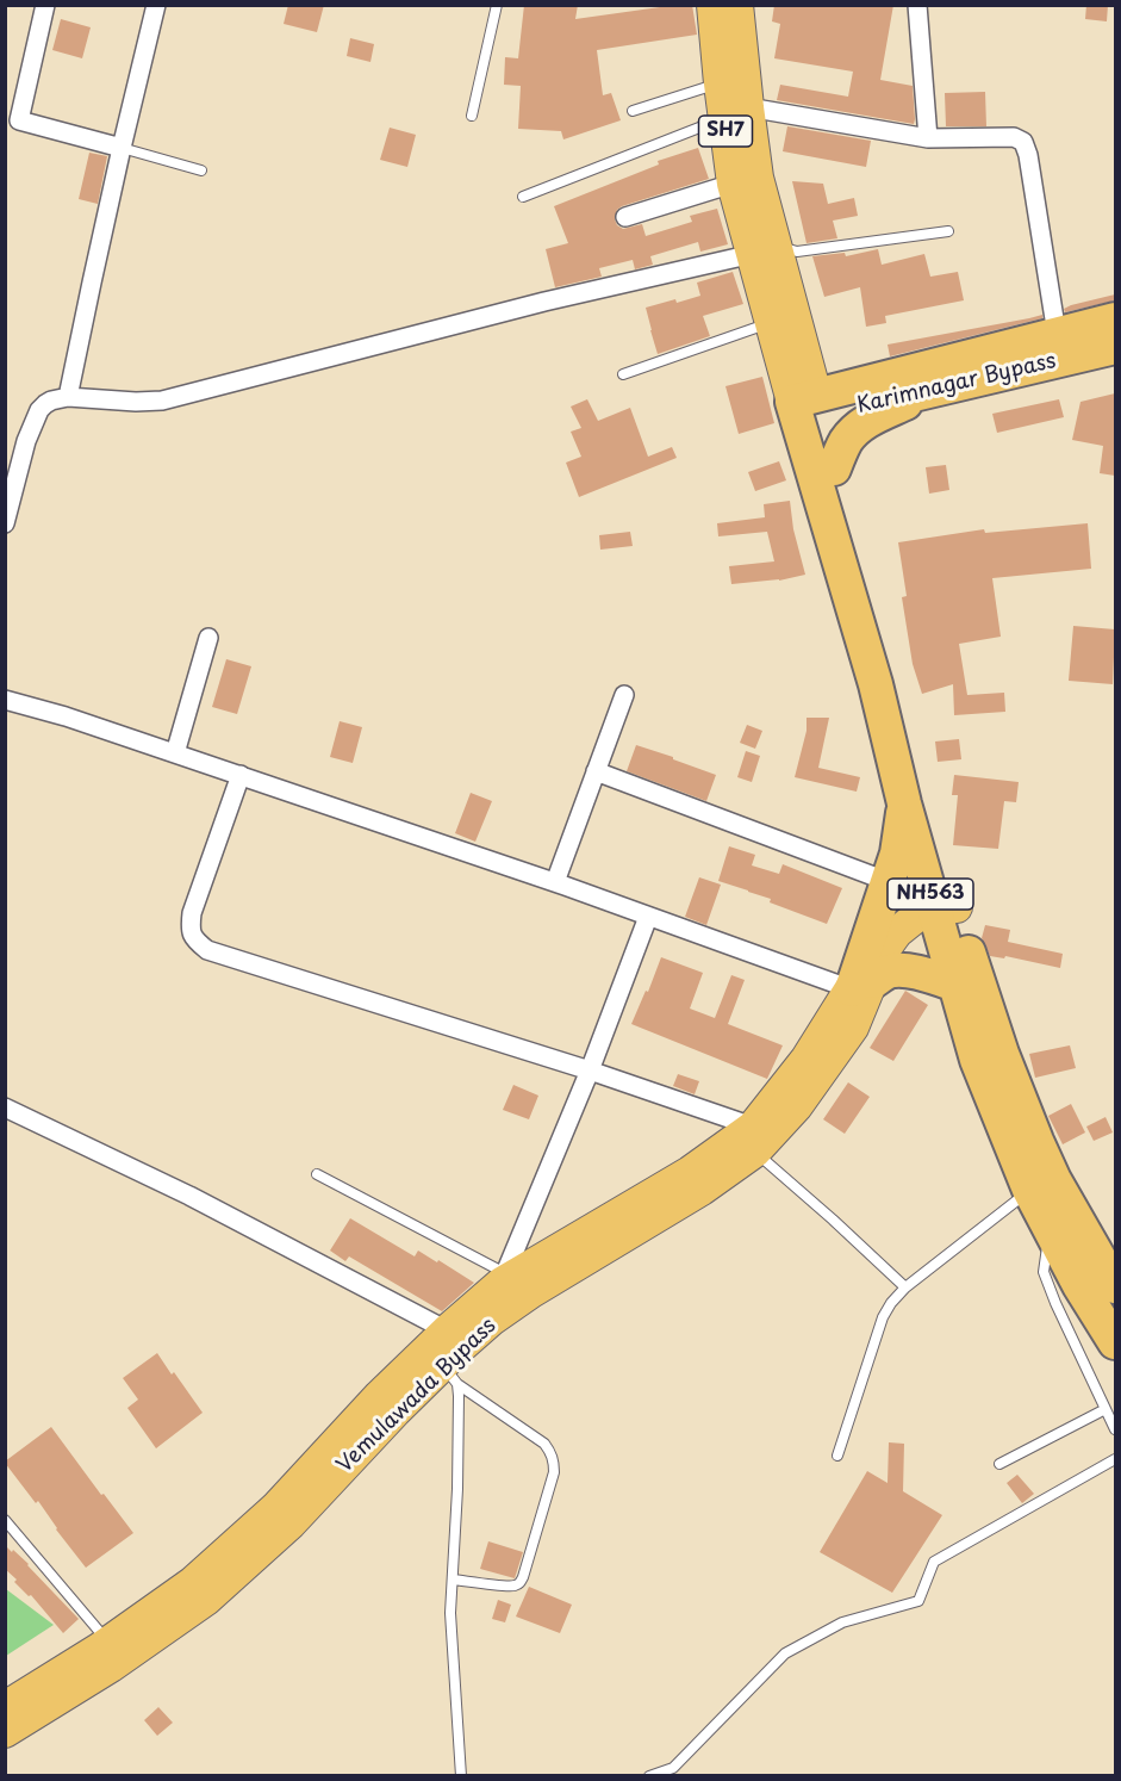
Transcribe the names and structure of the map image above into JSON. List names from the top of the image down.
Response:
{
  "streets": {
    "highway": ["Karimnagar Bypass", "NH563"],
    "main road": ["SH7", "Vemulawada Bypass"]
  },
  "crossings": [
    ["SH7", "Karimnagar Bypass"],
    ["SH7", "NH563"],
    ["Karimnagar Bypass", "NH563"],
    ["NH563", "Vemulawada Bypass"]
  ]
}
